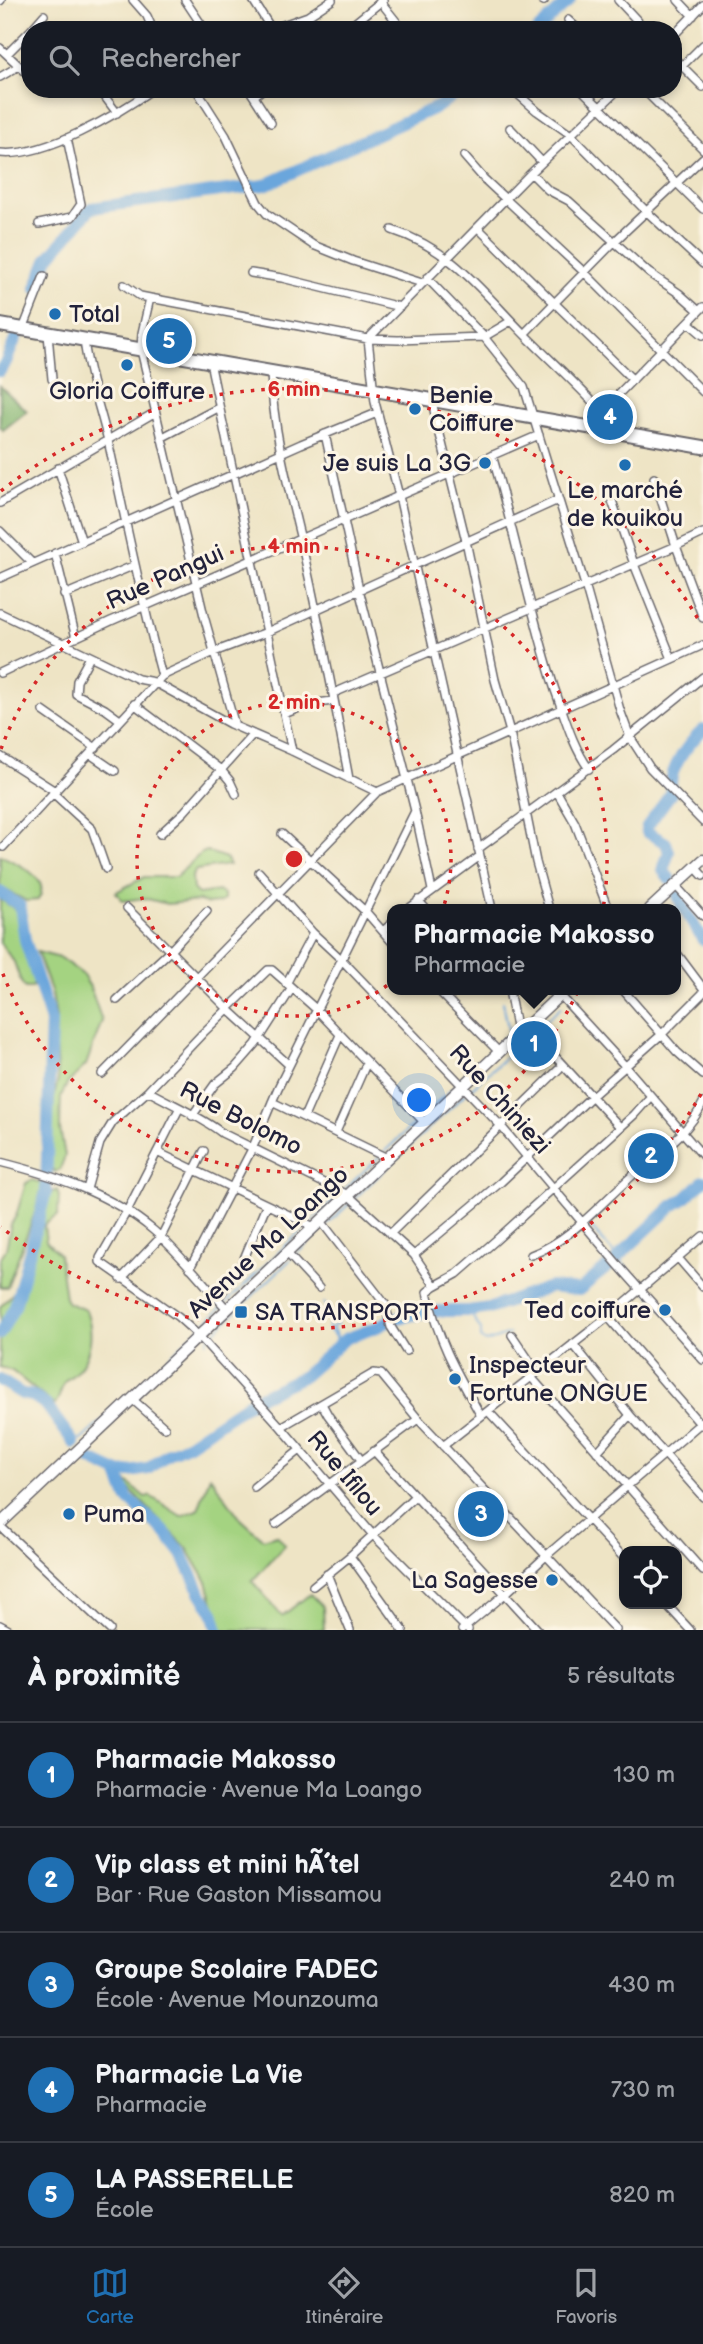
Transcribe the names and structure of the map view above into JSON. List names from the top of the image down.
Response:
{
  "streets": {
    "main road": ["Avenue Ma Loango"],
    "street": [
      "Rue Pangui",
      "Rue Chiniezi",
      "Rue Bolomo",
      "Rue Ifilou"
    ]
  },
  "crossings": [
    ["Rue Chiniezi", "Avenue Ma Loango"],
    ["Rue Bolomo", "Avenue Ma Loango"],
    ["Avenue Ma Loango", "Rue Ifilou"]
  ],
  "places": {
    "other": [
      "Total",
      "Gloria Coiffure",
      "Benie Coiffure",
      "Je suis La 3G",
      "Le marché de kouikou",
      "Ted coiffure",
      "Inspecteur Fortune ONGUE",
      "Puma",
      "La Sagesse"
    ],
    "transit": ["SA TRANSPORT"]
  },
  "page": {
    "search": "Rechercher",
    "pins": [
      "5",
      "4",
      "1",
      "2",
      "3"
    ],
    "popup": ["Pharmacie Makosso", "Pharmacie"],
    "heading": ["À proximité", "5 résultats"],
    "list": [
      {
        "mark": "1",
        "name": "Pharmacie Makosso",
        "note": "Pharmacie · Avenue Ma Loango",
        "value": "130 m"
      },
      {
        "mark": "2",
        "name": "Vip class et mini hÃ´tel",
        "note": "Bar · Rue Gaston Missamou",
        "value": "240 m"
      },
      {
        "mark": "3",
        "name": "Groupe Scolaire FADEC",
        "note": "École · Avenue Mounzouma",
        "value": "430 m"
      },
      {
        "mark": "4",
        "name": "Pharmacie La Vie",
        "note": "Pharmacie",
        "value": "730 m"
      },
      {
        "mark": "5",
        "name": "LA PASSERELLE",
        "note": "École",
        "value": "820 m"
      }
    ],
    "nav": ["Carte", "Itinéraire", "Favoris"]
  },
  "rings": ["6 min", "4 min", "2 min"]
}
